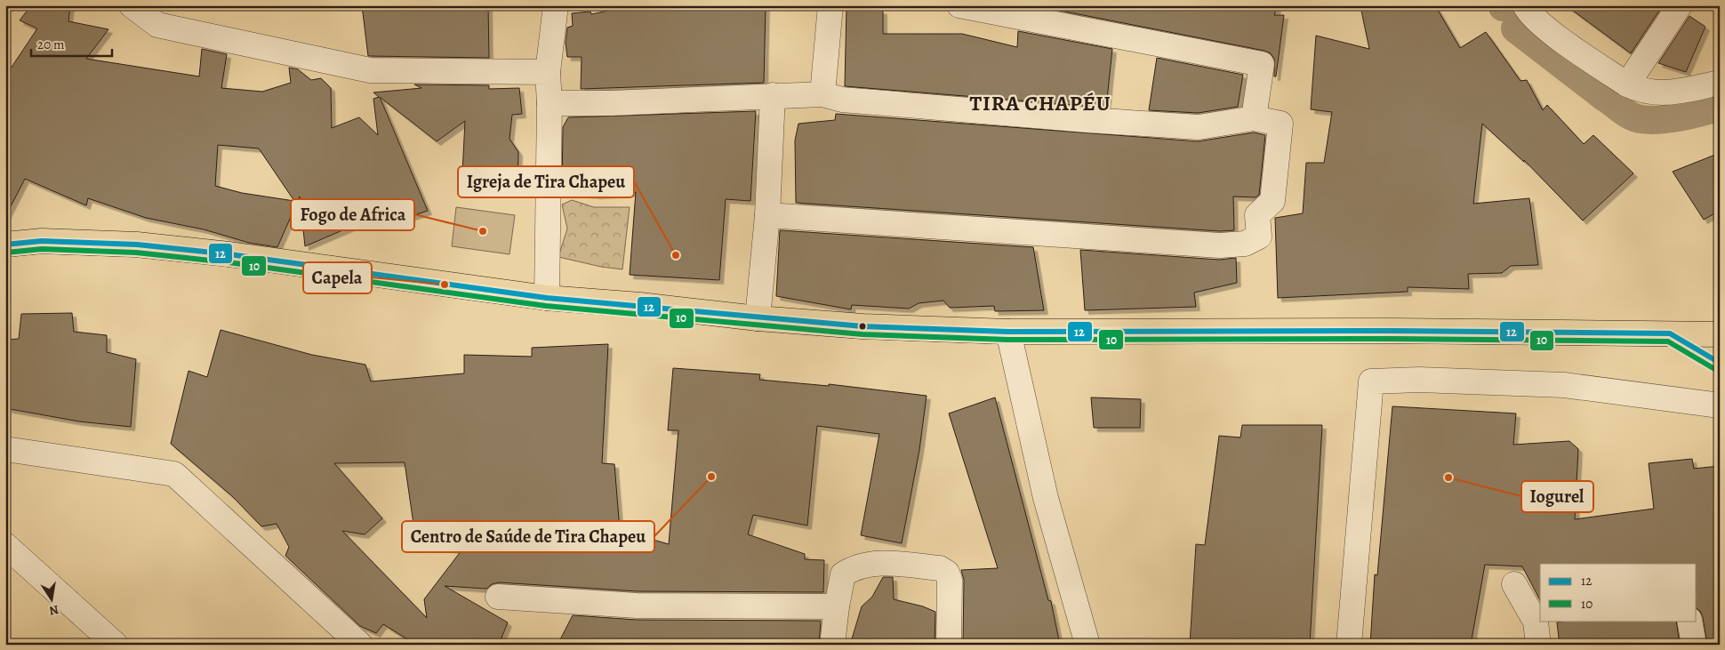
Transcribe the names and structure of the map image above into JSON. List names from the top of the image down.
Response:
{
  "districts": ["TIRA CHAPÉU"],
  "places": [
    "Fogo de Africa",
    "Igreja de Tira Chapeu",
    "Capela",
    "Centro de Saúde de Tira Chapeu",
    "Iogurel"
  ],
  "lines": ["transit line 12", "transit line 10"],
  "legend": ["12", "10"],
  "scale_bar": "20 m",
  "north": "bottom"
}
